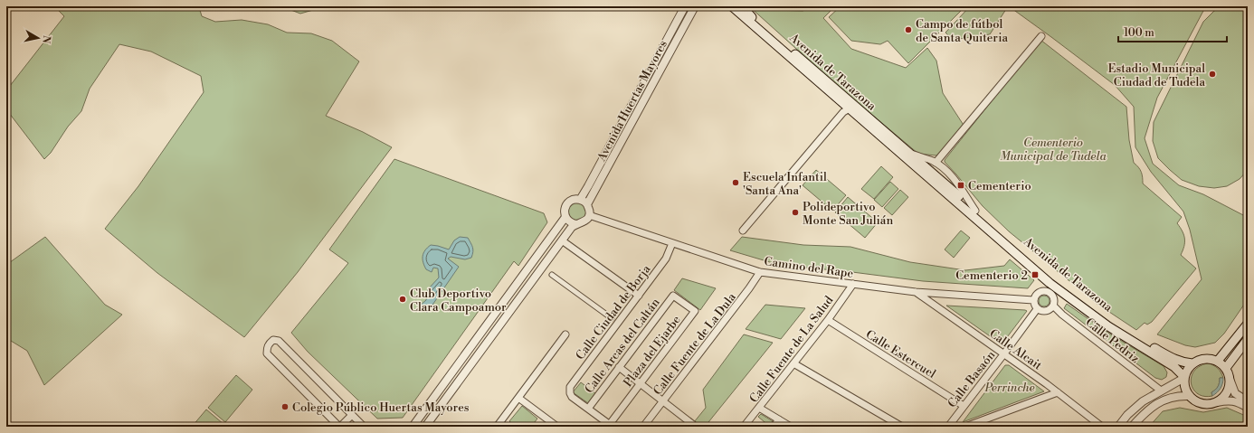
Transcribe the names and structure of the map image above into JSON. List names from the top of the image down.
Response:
{
  "streets": {
    "main road": ["Avenida de Tarazona"],
    "street": [
      "Avenida Huertas Mayores",
      "Camino del Rape",
      "Calle Ciudad de Borja",
      "Calle Pedriz",
      "Calle Fuente de La Dula",
      "Calle Arcas del Caltán",
      "Calle Fuente de La Salud",
      "Calle Alcait",
      "Plaza del Ejarbe",
      "Calle Estercuel",
      "Calle Basaón"
    ]
  },
  "crossings": [
    ["Avenida de Tarazona", "Camino del Rape"],
    ["Avenida de Tarazona", "Calle Pedriz"],
    ["Avenida de Tarazona", "Calle Basaón"],
    ["Avenida Huertas Mayores", "Camino del Rape"],
    ["Camino del Rape", "Calle Ciudad de Borja"],
    ["Camino del Rape", "Calle Pedriz"],
    ["Camino del Rape", "Calle Fuente de La Dula"],
    ["Camino del Rape", "Calle Fuente de La Salud"],
    ["Camino del Rape", "Calle Alcait"],
    ["Camino del Rape", "Calle Basaón"],
    ["Calle Ciudad de Borja", "Calle Arcas del Caltán"],
    ["Calle Pedriz", "Calle Basaón"],
    ["Calle Arcas del Caltán", "Plaza del Ejarbe"],
    ["Calle Fuente de La Salud", "Calle Estercuel"],
    ["Calle Alcait", "Calle Basaón"],
    ["Calle Estercuel", "Calle Basaón"]
  ],
  "parks": ["Cementerio Municipal de Tudela", "Perrinche"],
  "places": {
    "other": [
      "Campo de fútbol de Santa Quiteria",
      "Estadio Municipal Ciudad de Tudela",
      "Escuela Infantil 'Santa Ana'",
      "Polideportivo Monte San Julián",
      "Club Deportivo Clara Campoamor",
      "Colegio Público Huertas Mayores"
    ],
    "transit": ["Cementerio", "Cementerio 2"]
  },
  "scale_bar": "100 m",
  "north": "right"
}
